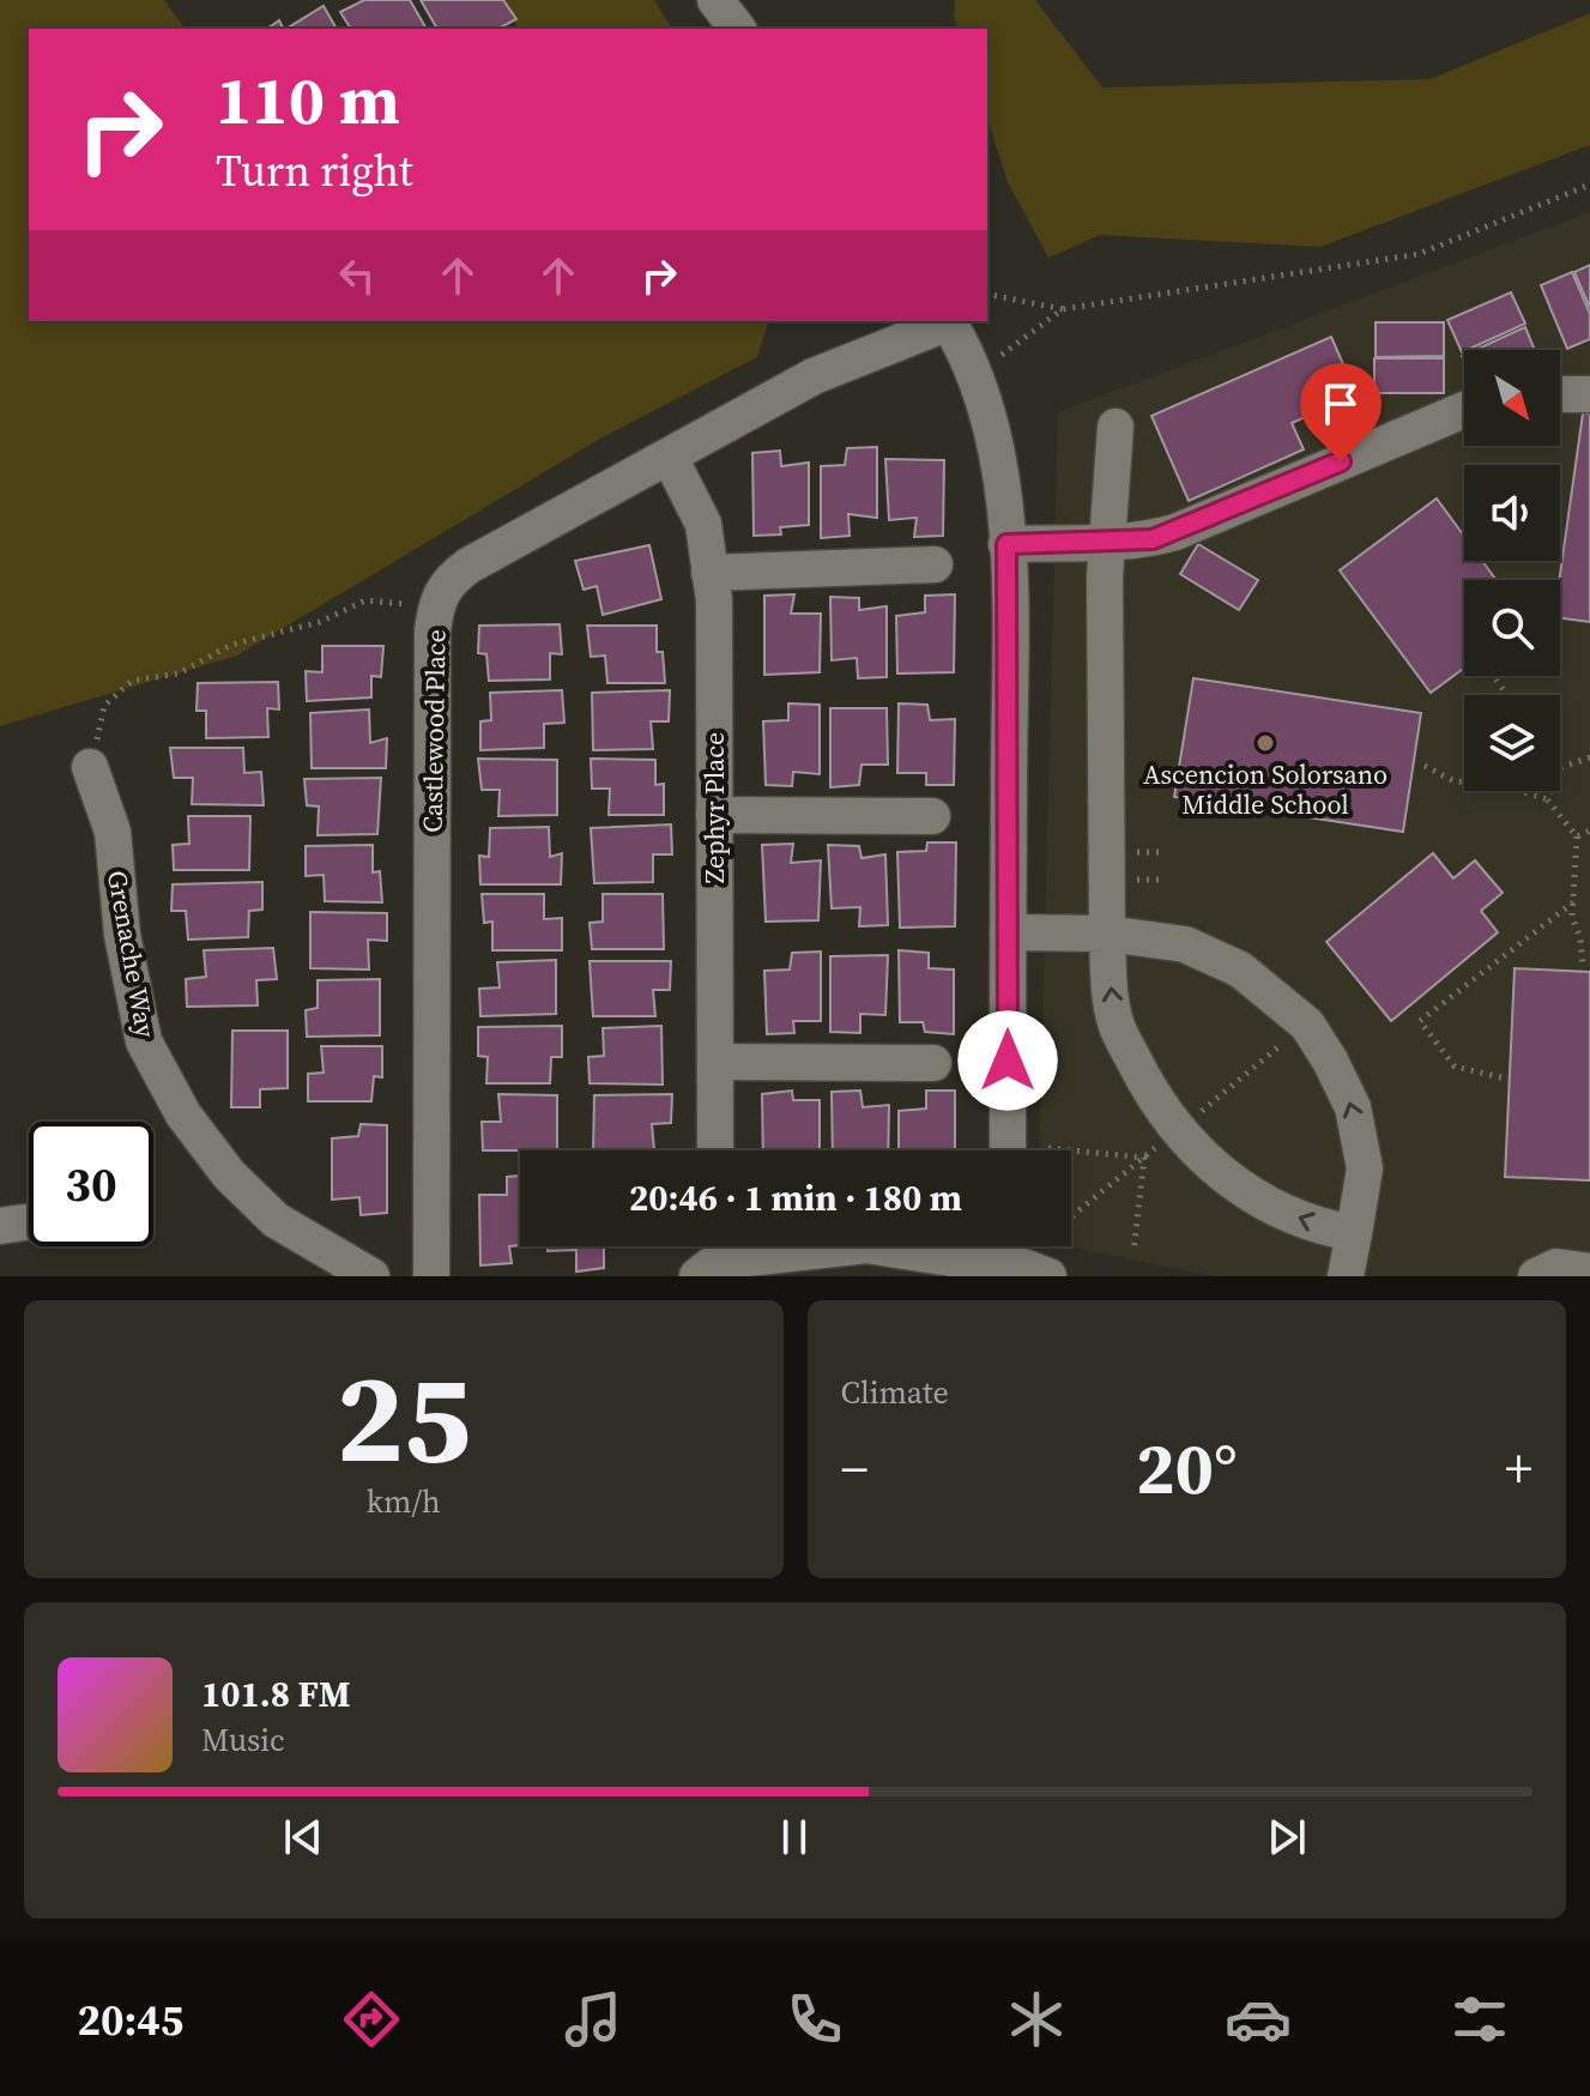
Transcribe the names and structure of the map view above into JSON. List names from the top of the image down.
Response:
{
  "streets": {
    "street": ["Castlewood Place", "Zephyr Place", "Grenache Way"]
  },
  "crossings": [
    ["Castlewood Place", "Zephyr Place"]
  ],
  "places": ["Ascencion Solorsano Middle School"],
  "north": "bottom right",
  "page": {
    "turn": ["110 m", "Turn right"],
    "limit": "30",
    "trip": "20:46 · 1 min · 180 m",
    "tile": [
      ["25", "km/h"],
      "Climate"
    ],
    "heat": ["−", "20°", "+"],
    "song": ["101.8 FM", "Music"],
    "tabs": "20:45"
  }
}
